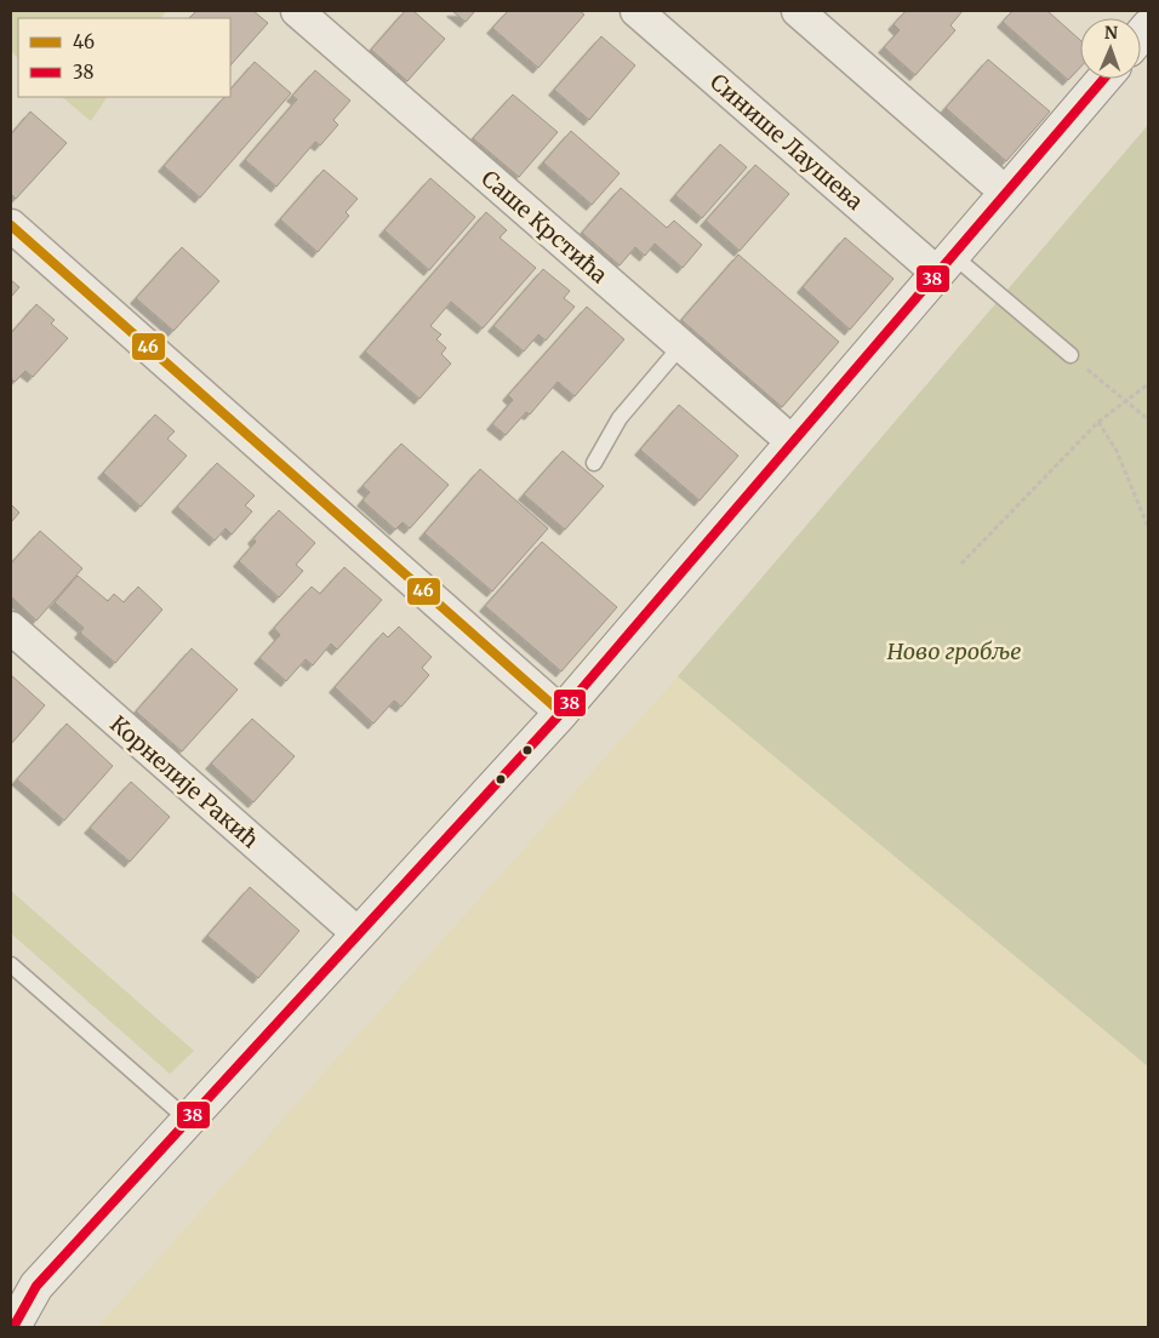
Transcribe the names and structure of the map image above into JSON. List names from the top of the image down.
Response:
{
  "streets": {
    "street": ["Синише Лаушева", "Саше Крстића", "Корнелије Ракић"]
  },
  "parks": ["Ново гробље"],
  "lines": ["transit line 38", "transit line 46"],
  "legend": ["46", "38"],
  "north": "top"
}
